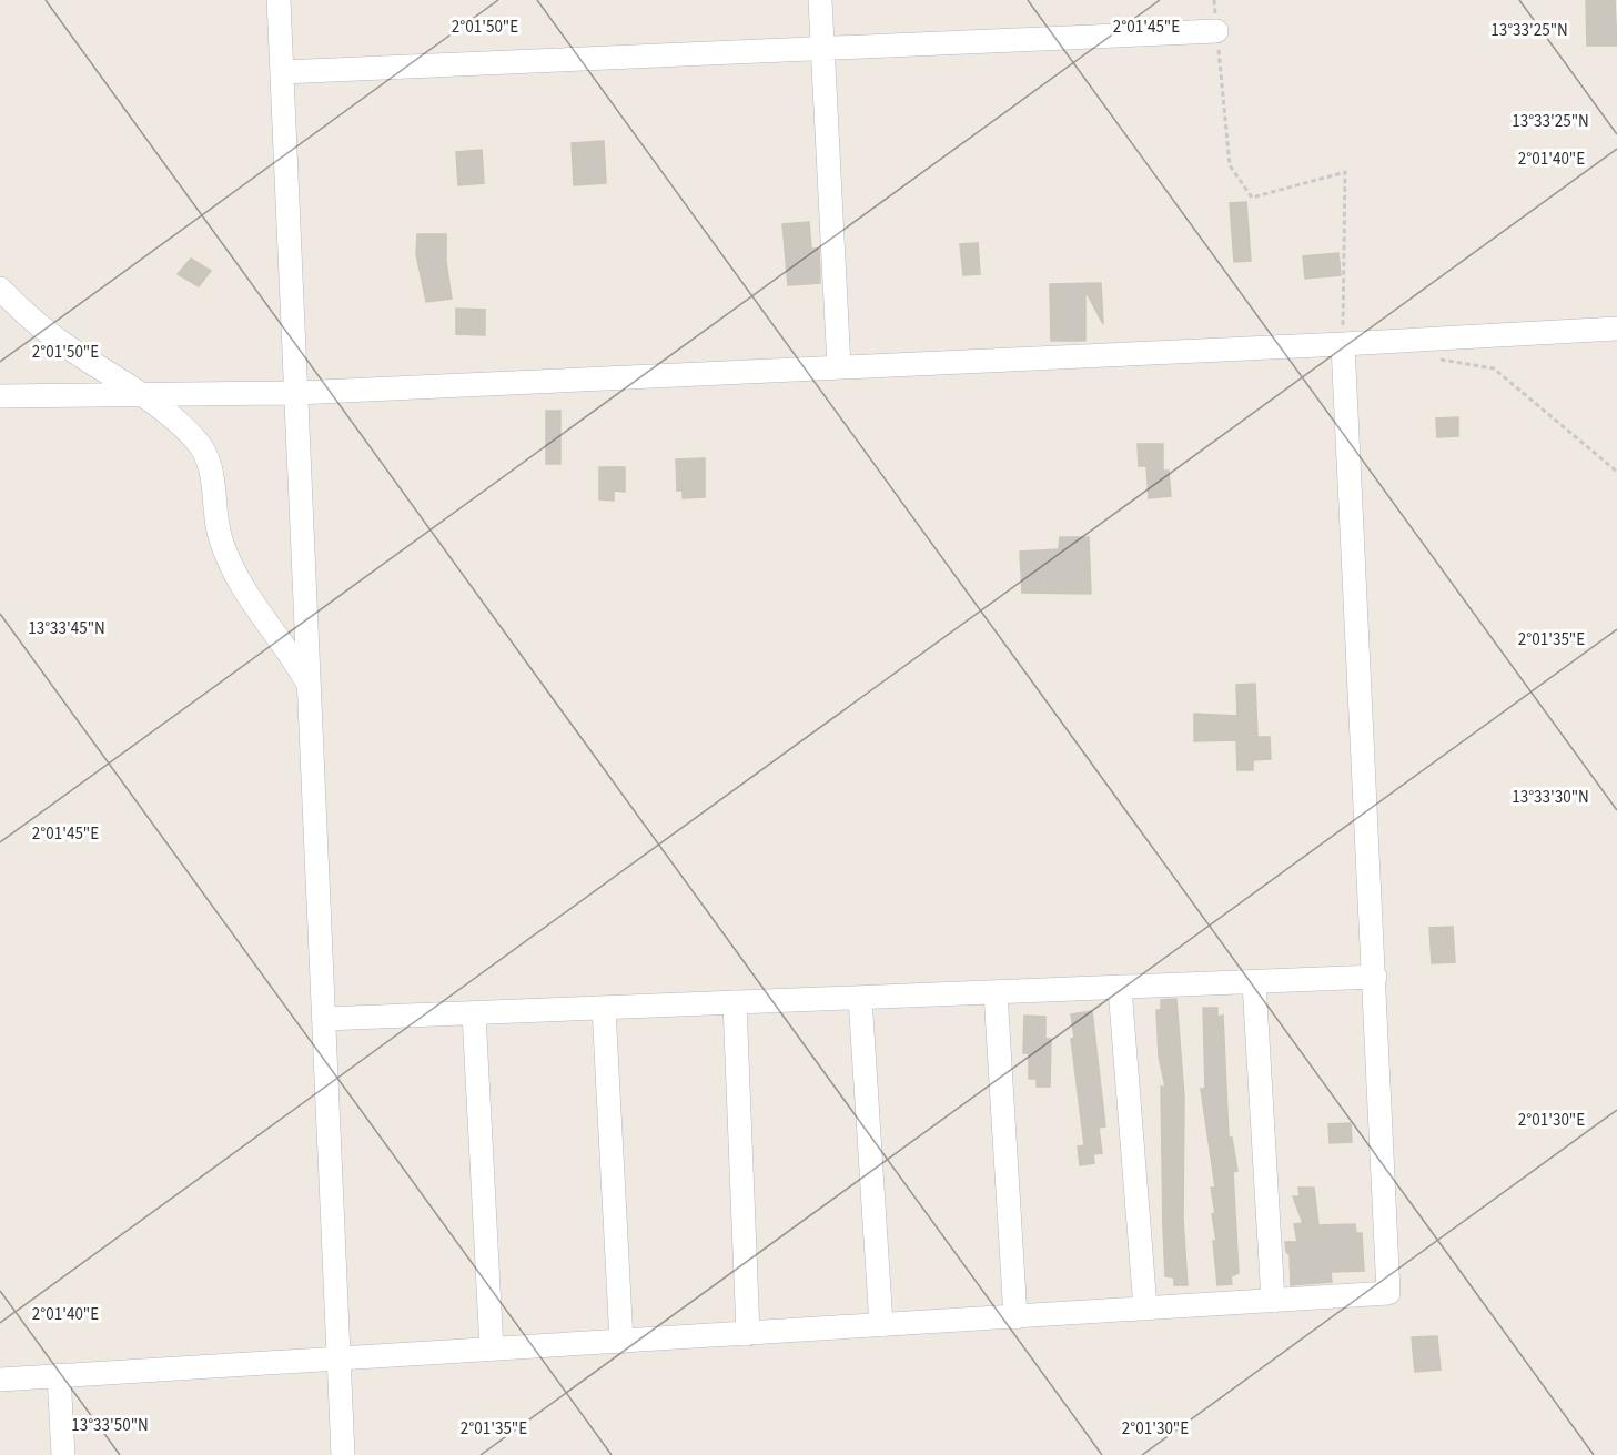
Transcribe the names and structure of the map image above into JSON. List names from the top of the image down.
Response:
{
  "coordinates": [
    "2°01'50\"E",
    "2°01'45\"E",
    "13°33'25\"N",
    "2°01'40\"E",
    "13°33'45\"N",
    "2°01'35\"E",
    "13°33'30\"N",
    "2°01'30\"E",
    "13°33'50\"N"
  ]
}
